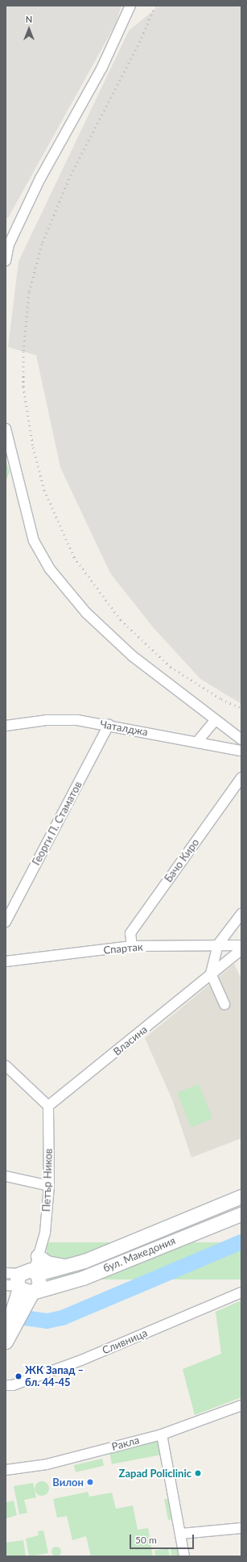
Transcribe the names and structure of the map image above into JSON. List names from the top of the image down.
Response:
{
  "streets": {
    "street": [
      "Чаталджа",
      "Георги П. Стаматов",
      "Бачо Киро",
      "Спартак",
      "Власина",
      "Петър Ников",
      "бул. Македония",
      "Сливница",
      "Ракла"
    ]
  },
  "crossings": [
    ["Чаталджа", "Георги П. Стаматов"],
    ["Бачо Киро", "Спартак"],
    ["Власина", "Петър Ников"],
    ["Петър Ников", "бул. Македония"]
  ],
  "places": ["ЖК Запад – бл. 44-45", "Zapad Policlinic", "Вилон"],
  "scale_bar": "50 m",
  "north": "top"
}
